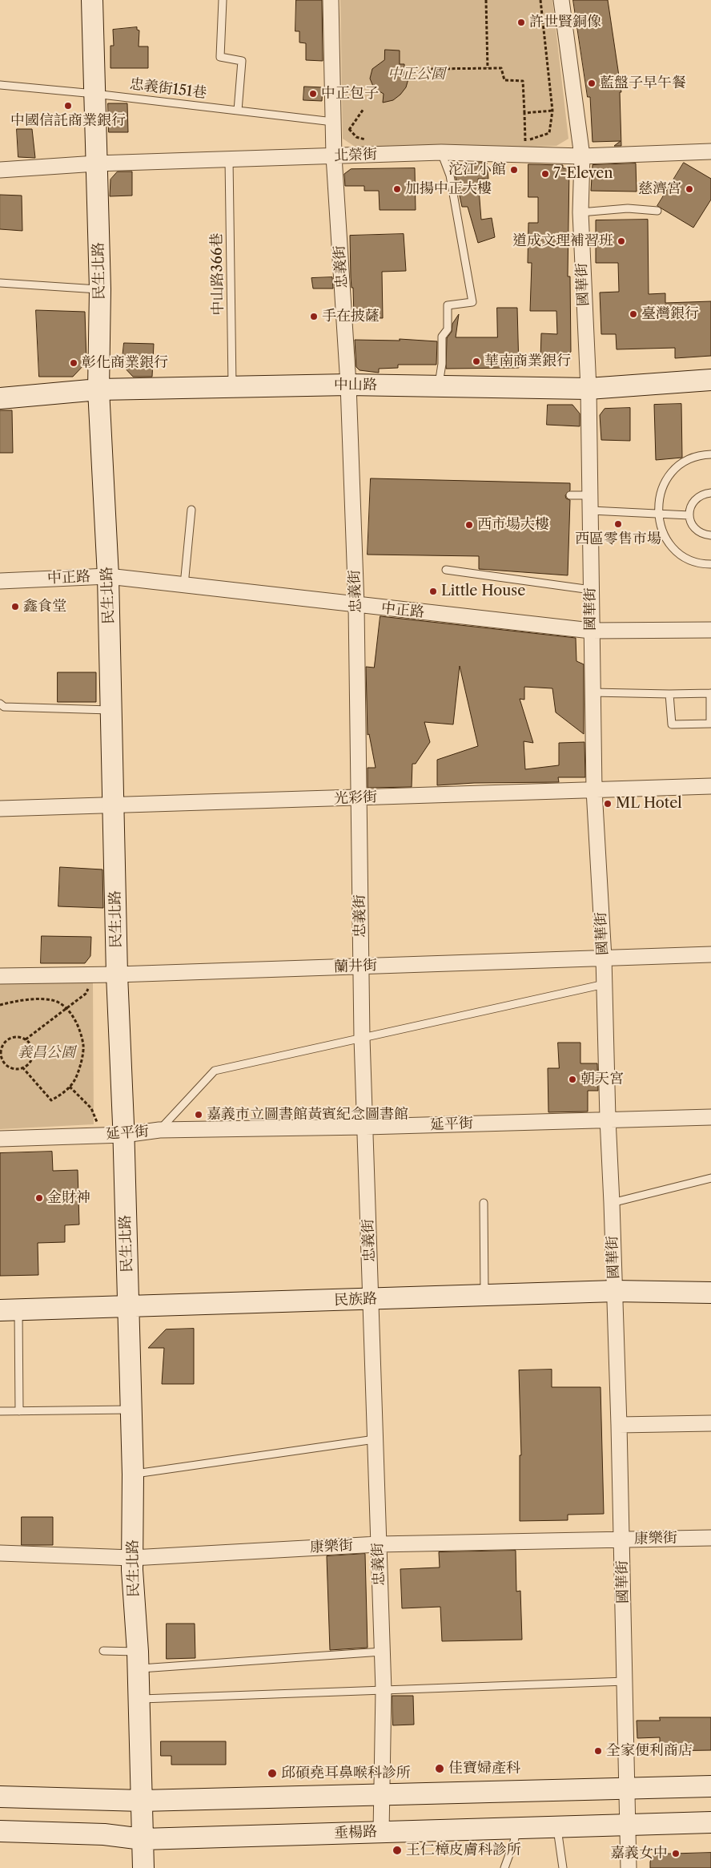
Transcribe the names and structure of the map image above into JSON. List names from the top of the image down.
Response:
{
  "streets": {
    "main road": [
      "民生北路",
      "中山路",
      "民族路",
      "垂楊路"
    ],
    "street": [
      "北榮街",
      "忠義街",
      "國華街",
      "中正路",
      "光彩街",
      "蘭井街",
      "延平街",
      "康樂街"
    ],
    "lane": ["忠義街151巷", "中山路366巷"]
  },
  "crossings": [
    ["忠義街151巷", "忠義街"],
    ["忠義街151巷", "民生北路"],
    ["北榮街", "忠義街"],
    ["北榮街", "民生北路"],
    ["北榮街", "中山路366巷"],
    ["北榮街", "國華街"],
    ["忠義街", "中山路"],
    ["忠義街", "中正路"],
    ["忠義街", "光彩街"],
    ["忠義街", "蘭井街"],
    ["忠義街", "延平街"],
    ["忠義街", "民族路"],
    ["忠義街", "康樂街"],
    ["忠義街", "垂楊路"],
    ["民生北路", "中山路"],
    ["民生北路", "中正路"],
    ["民生北路", "光彩街"],
    ["民生北路", "蘭井街"],
    ["民生北路", "延平街"],
    ["民生北路", "民族路"],
    ["民生北路", "康樂街"],
    ["民生北路", "垂楊路"],
    ["中山路366巷", "中山路"],
    ["國華街", "中山路"],
    ["國華街", "中正路"],
    ["國華街", "光彩街"],
    ["國華街", "蘭井街"],
    ["國華街", "延平街"],
    ["國華街", "民族路"],
    ["國華街", "康樂街"],
    ["國華街", "垂楊路"]
  ],
  "parks": ["中正公園", "義昌公園"],
  "places": [
    "許世賢銅像",
    "藍盤子早午餐",
    "中正包子",
    "中國信託商業銀行",
    "沱江小館",
    "7-Eleven",
    "加揚中正大樓",
    "慈濟宮",
    "道成文理補習班",
    "臺灣銀行",
    "手在披薩",
    "華南商業銀行",
    "彰化商業銀行",
    "西區零售市場",
    "西市場大樓",
    "Little House",
    "鑫食堂",
    "ML Hotel",
    "朝天宮",
    "嘉義市立圖書館黃賓紀念圖書館",
    "金財神",
    "全家便利商店",
    "佳寶婦產科",
    "邱碩堯耳鼻喉科診所",
    "王仁樟皮膚科診所",
    "嘉義女中"
  ]
}
